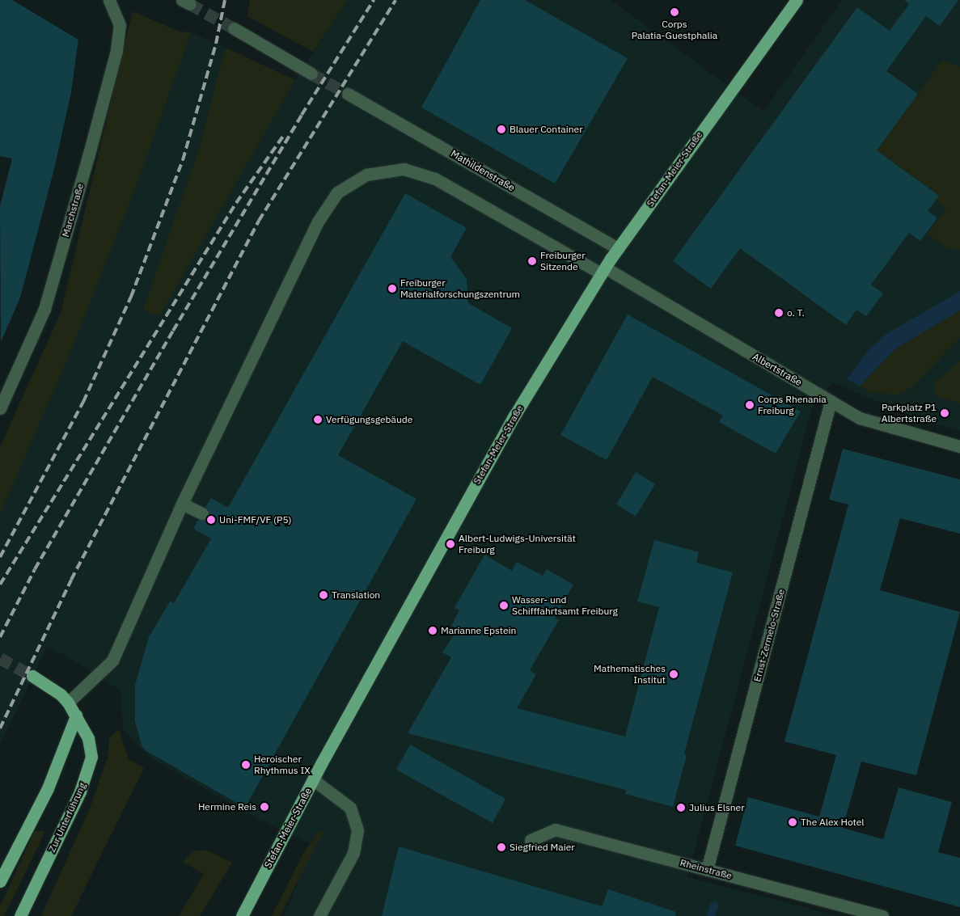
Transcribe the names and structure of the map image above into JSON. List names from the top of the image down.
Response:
{
  "streets": {
    "main road": ["Stefan-Meier-Straße", "Zur Unterführung"],
    "street": [
      "Mathildenstraße",
      "Marchstraße",
      "Albertstraße",
      "Ernst-Zermelo-Straße",
      "Rheinstraße"
    ]
  },
  "crossings": [
    ["Stefan-Meier-Straße", "Mathildenstraße"],
    ["Stefan-Meier-Straße", "Albertstraße"],
    ["Albertstraße", "Ernst-Zermelo-Straße"],
    ["Albertstraße", "Zur Unterführung"],
    ["Ernst-Zermelo-Straße", "Rheinstraße"]
  ],
  "places": [
    "Corps Palatia-Guestphalia",
    "Blauer Container",
    "Freiburger Sitzende",
    "Freiburger Materialforschungszentrum",
    "o. T.",
    "Corps Rhenania Freiburg",
    "Parkplatz P1 Albertstraße",
    "Verfügungsgebäude",
    "Uni-FMF/VF (P5)",
    "Albert-Ludwigs-Universität Freiburg",
    "Translation",
    "Wasser- und Schifffahrtsamt Freiburg",
    "Marianne Epstein",
    "Mathematisches Institut",
    "Heroischer Rhythmus IX",
    "Hermine Reis",
    "Julius Elsner",
    "The Alex Hotel",
    "Siegfried Maier"
  ]
}
